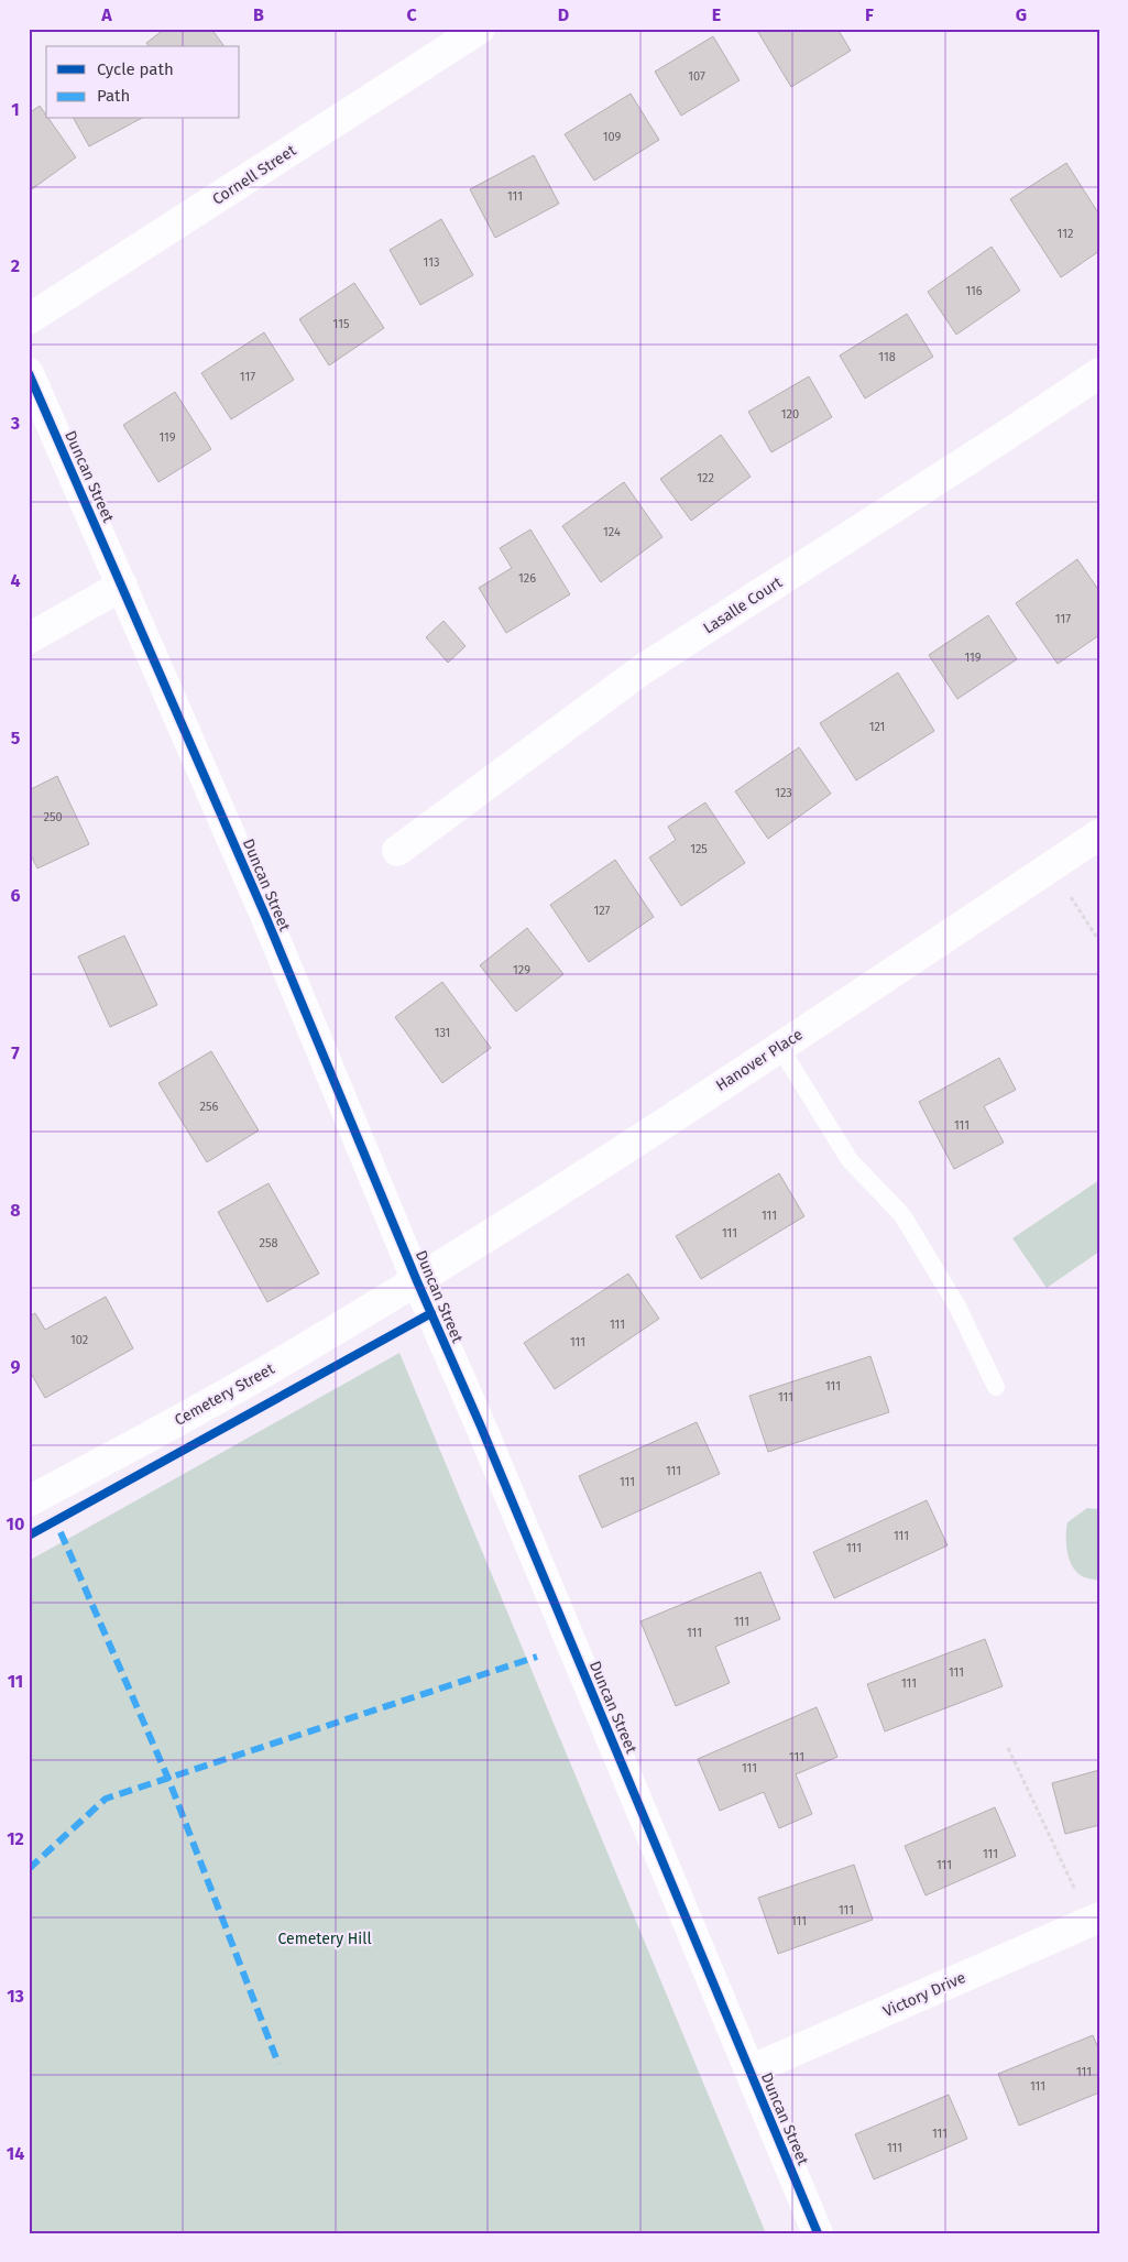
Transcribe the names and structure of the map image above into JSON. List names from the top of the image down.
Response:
{
  "streets": {
    "street": [
      "Cornell Street",
      "Duncan Street",
      "Lasalle Court",
      "Hanover Place",
      "Cemetery Street",
      "Victory Drive"
    ]
  },
  "crossings": [
    ["Duncan Street", "Hanover Place"],
    ["Duncan Street", "Cemetery Street"],
    ["Duncan Street", "Victory Drive"],
    ["Hanover Place", "Cemetery Street"]
  ],
  "parks": ["Cemetery Hill"],
  "house_numbers": [
    "107",
    "109",
    "111",
    "112",
    "113",
    "116",
    "115",
    "118",
    "117",
    "120",
    "119",
    "122",
    "124",
    "126",
    "117",
    "119",
    "121",
    "123",
    "250",
    "125",
    "127",
    "129",
    "131",
    "256",
    "111",
    "111",
    "111",
    "258",
    "111",
    "102",
    "111",
    "111",
    "111",
    "111",
    "111",
    "111",
    "111",
    "111",
    "111",
    "111",
    "111",
    "111",
    "111",
    "111",
    "111",
    "111",
    "111",
    "111",
    "111",
    "111",
    "111"
  ],
  "legend": ["Cycle path", "Path"],
  "grid": {
    "columns": [
      "A",
      "B",
      "C",
      "D",
      "E",
      "F",
      "G"
    ],
    "rows": [
      "1",
      "2",
      "3",
      "4",
      "5",
      "6",
      "7",
      "8",
      "9",
      "10",
      "11",
      "12",
      "13",
      "14"
    ]
  }
}
